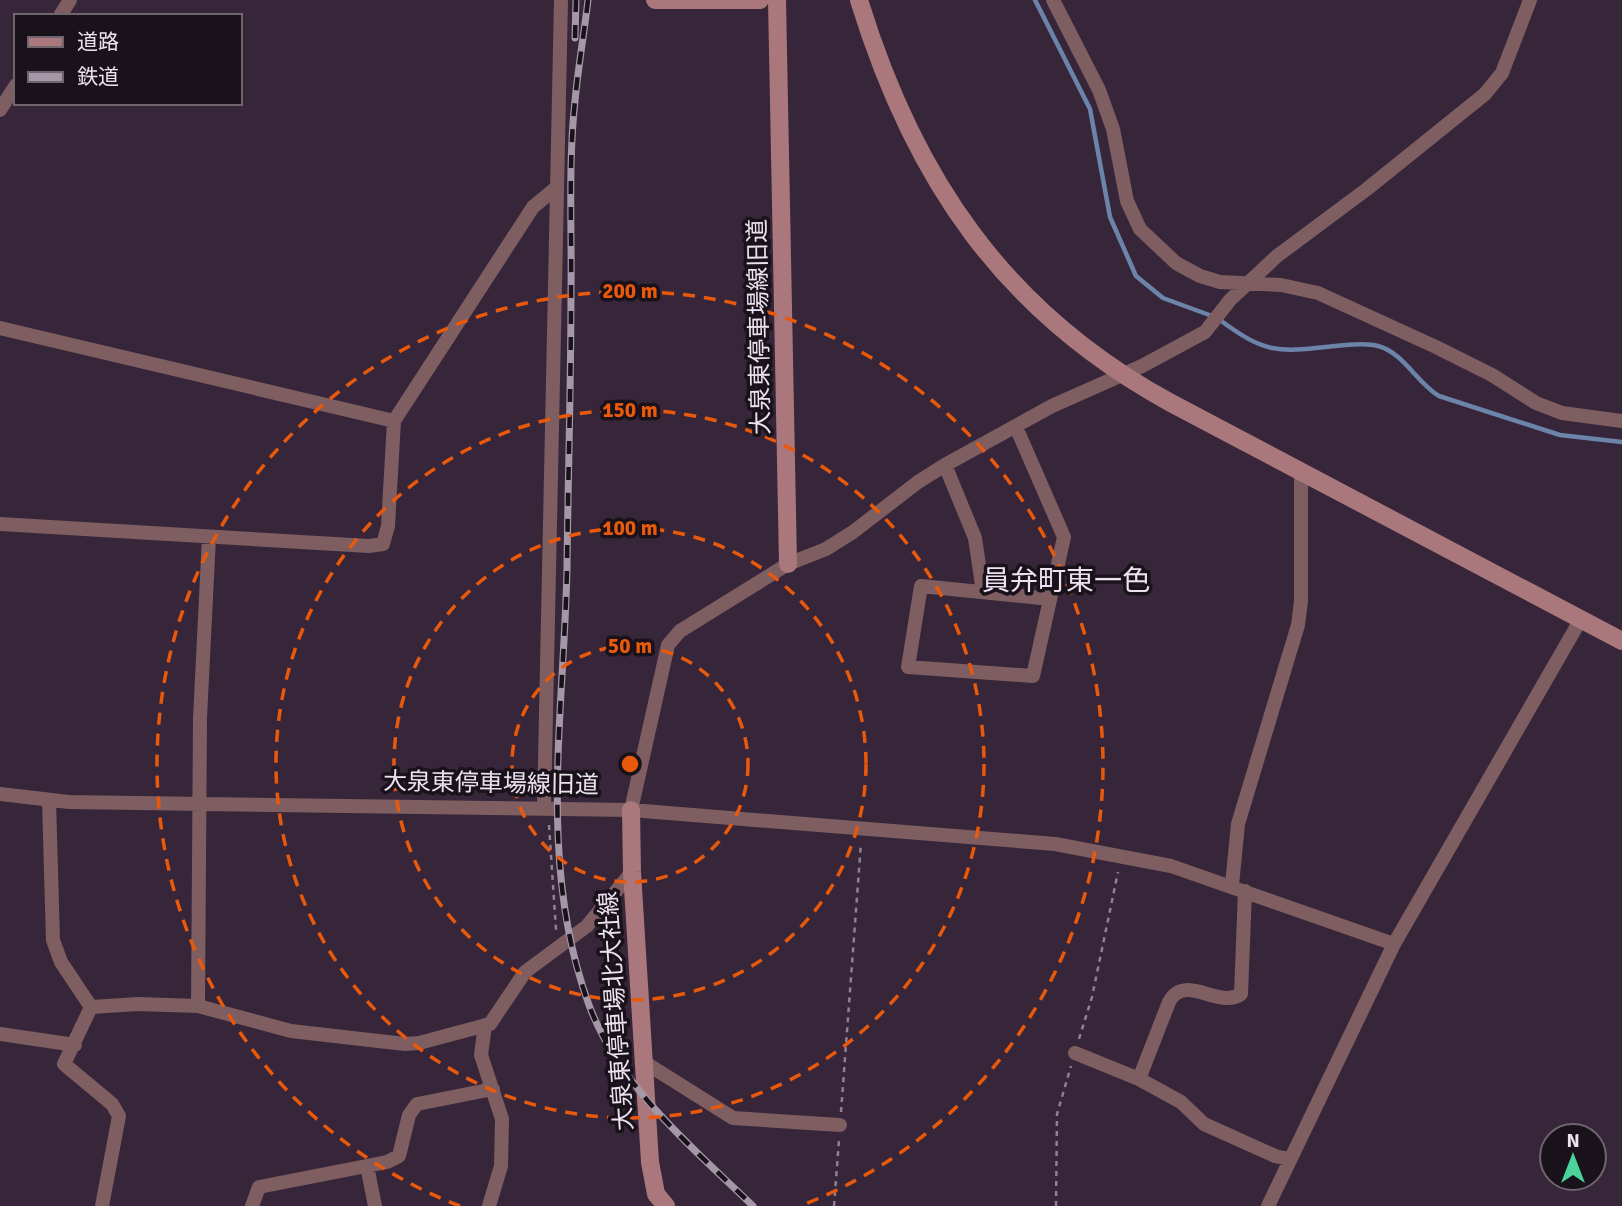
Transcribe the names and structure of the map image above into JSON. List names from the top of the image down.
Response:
{
  "streets": {
    "street": ["大泉東停車場線旧道", "大泉東停車場北大社線"]
  },
  "crossings": [
    ["大泉東停車場線旧道", "大泉東停車場北大社線"]
  ],
  "districts": ["員弁町東一色"],
  "legend": ["道路", "鉄道"],
  "north": "top",
  "rings": [
    "200 m",
    "150 m",
    "100 m",
    "50 m"
  ]
}
